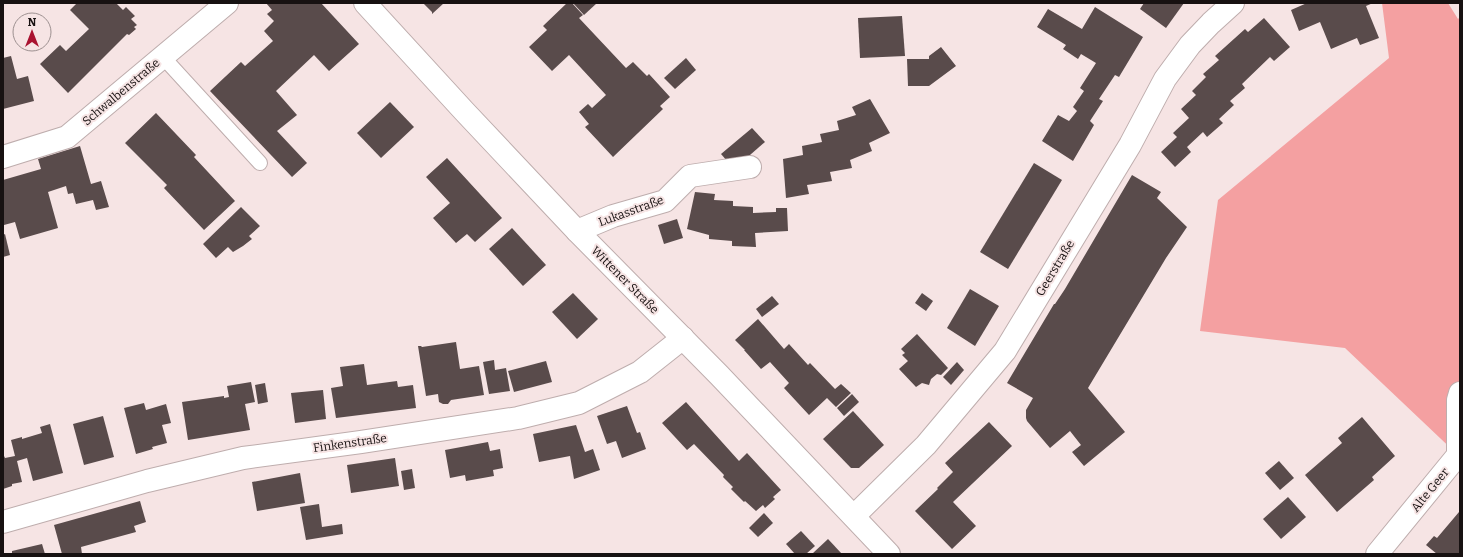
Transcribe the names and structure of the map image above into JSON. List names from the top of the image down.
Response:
{
  "streets": {
    "street": [
      "Schwalbenstraße",
      "Lukasstraße",
      "Geerstraße",
      "Wittener Straße",
      "Finkenstraße",
      "Alte Geer"
    ]
  },
  "crossings": [
    ["Lukasstraße", "Wittener Straße"],
    ["Geerstraße", "Wittener Straße"],
    ["Wittener Straße", "Finkenstraße"]
  ],
  "north": "top"
}
